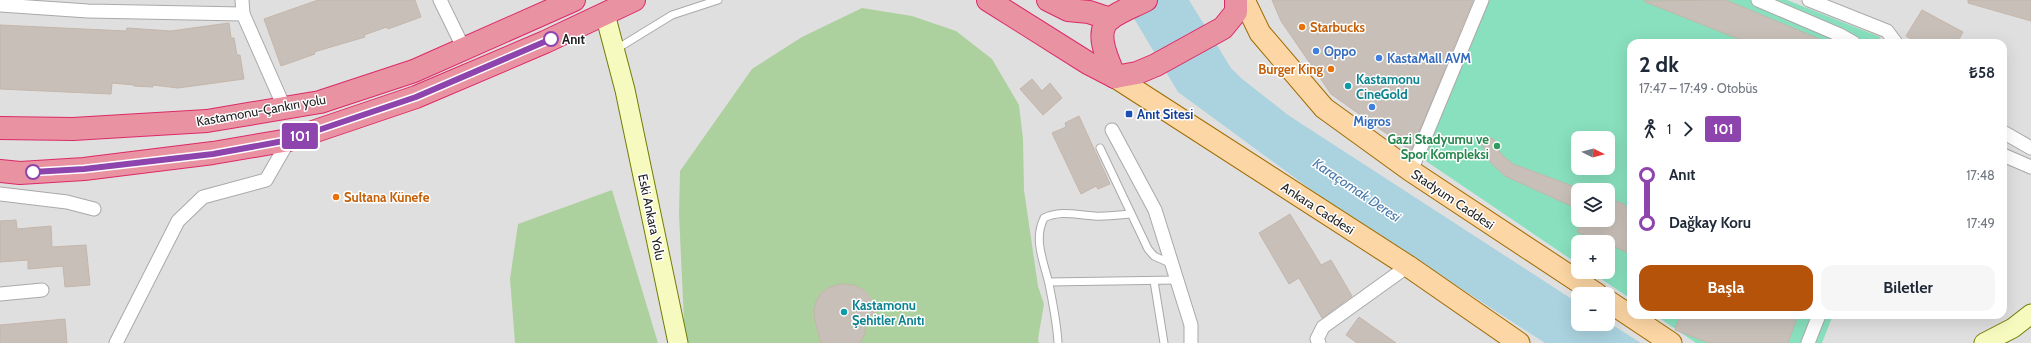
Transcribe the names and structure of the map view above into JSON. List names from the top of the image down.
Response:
{
  "streets": {
    "highway": ["Kastamonu-Çankırı yolu"],
    "main road": ["Stadyum Caddesi", "Ankara Caddesi"],
    "street": ["Eski Ankara Yolu"]
  },
  "crossings": [
    ["Kastamonu-Çankırı yolu", "Eski Ankara Yolu"]
  ],
  "water": ["Karaçomak Deresi"],
  "places": {
    "other": [
      "Starbucks",
      "Anıt",
      "Oppo",
      "KastaMall AVM",
      "Burger King",
      "Kastamonu CineGold",
      "Migros",
      "Gazi Stadyumu ve Spor Kompleksi",
      "Sultana Künefe",
      "Kastamonu Şehitler Anıtı"
    ],
    "transit": ["Anıt Sitesi"]
  },
  "lines": ["bus line 101"],
  "north": "right",
  "page": {
    "on_map": "101",
    "heading": ["2 dk", "17:47 – 17:49 · Otobüs", "₺58"],
    "legs": ["1", "101"],
    "map_buttons": ["+", "−"],
    "list": [
      {
        "name": "Anıt",
        "value": "17:48"
      },
      {
        "name": "Dağkay Koru",
        "value": "17:49"
      }
    ],
    "buttons": ["Başla", "Biletler"]
  }
}
